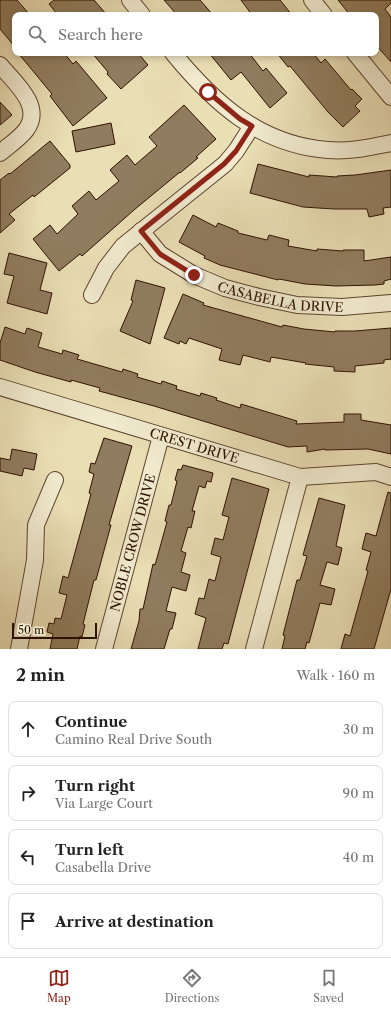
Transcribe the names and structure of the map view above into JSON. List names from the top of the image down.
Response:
{
  "streets": {
    "street": ["CASABELLA DRIVE", "CREST DRIVE", "NOBLE CROW DRIVE"]
  },
  "crossings": [
    ["CREST DRIVE", "NOBLE CROW DRIVE"]
  ],
  "scale_bar": "50 m",
  "page": {
    "search": "Search here",
    "scale": "50 m",
    "heading": ["2 min", "Walk · 160 m"],
    "list": [
      ["Continue", "Camino Real Drive South", "30 m"],
      ["Turn right", "Via Large Court", "90 m"],
      ["Turn left", "Casabella Drive", "40 m"],
      "Arrive at destination"
    ],
    "nav": ["Map", "Directions", "Saved"]
  }
}
